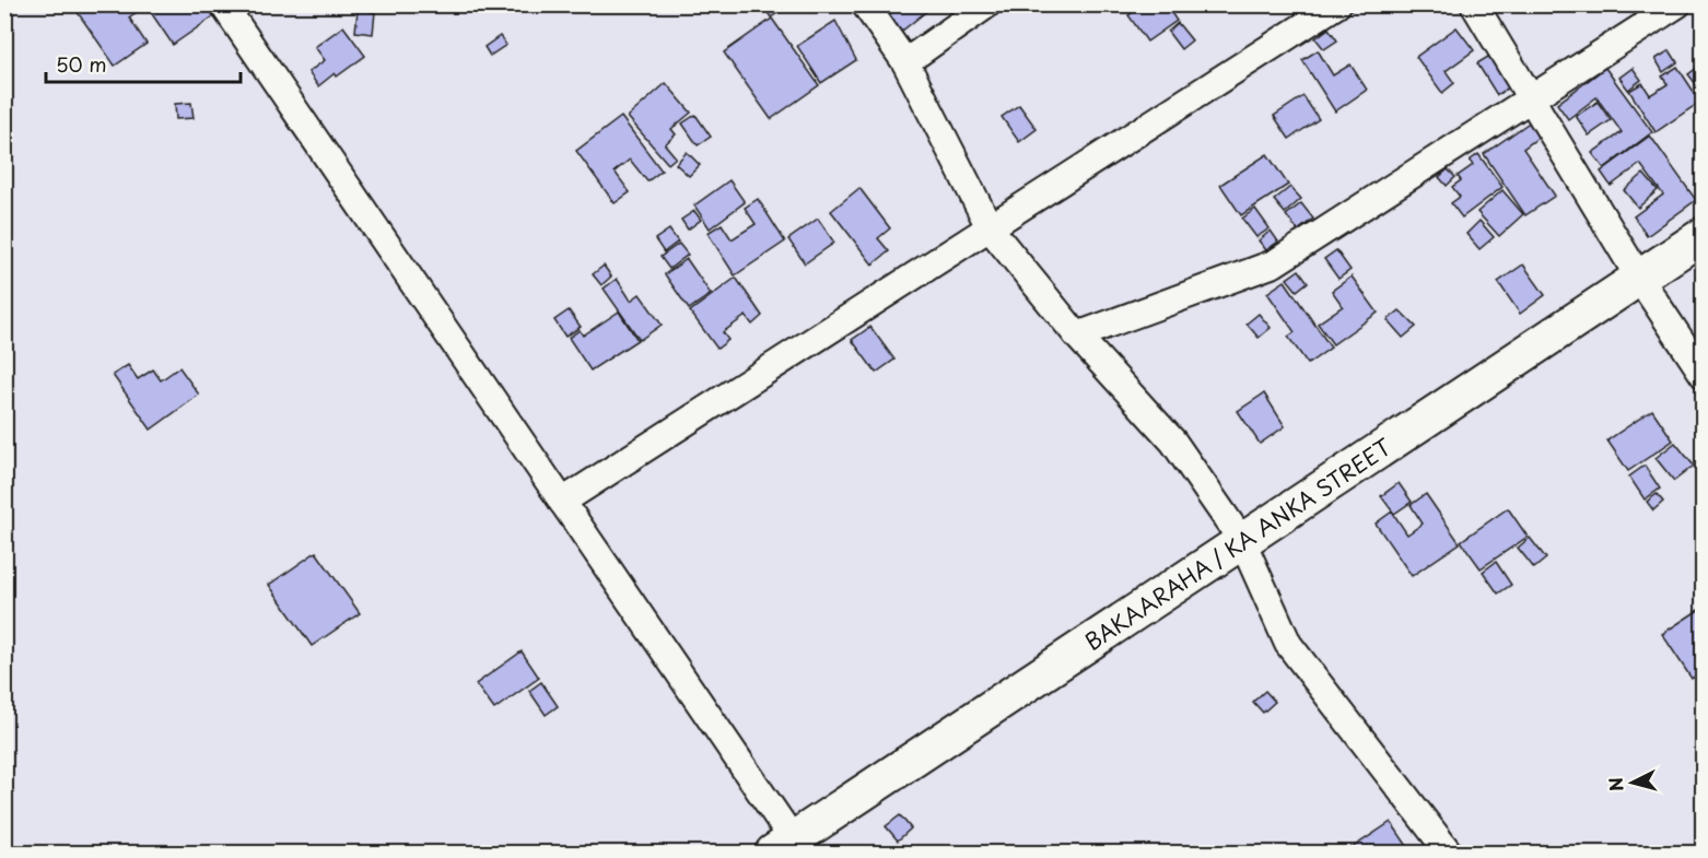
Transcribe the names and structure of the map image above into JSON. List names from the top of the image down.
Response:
{
  "streets": {
    "street": ["BAKAARAHA / KA ANKA STREET"]
  },
  "scale_bar": "50 m",
  "north": "left"
}
